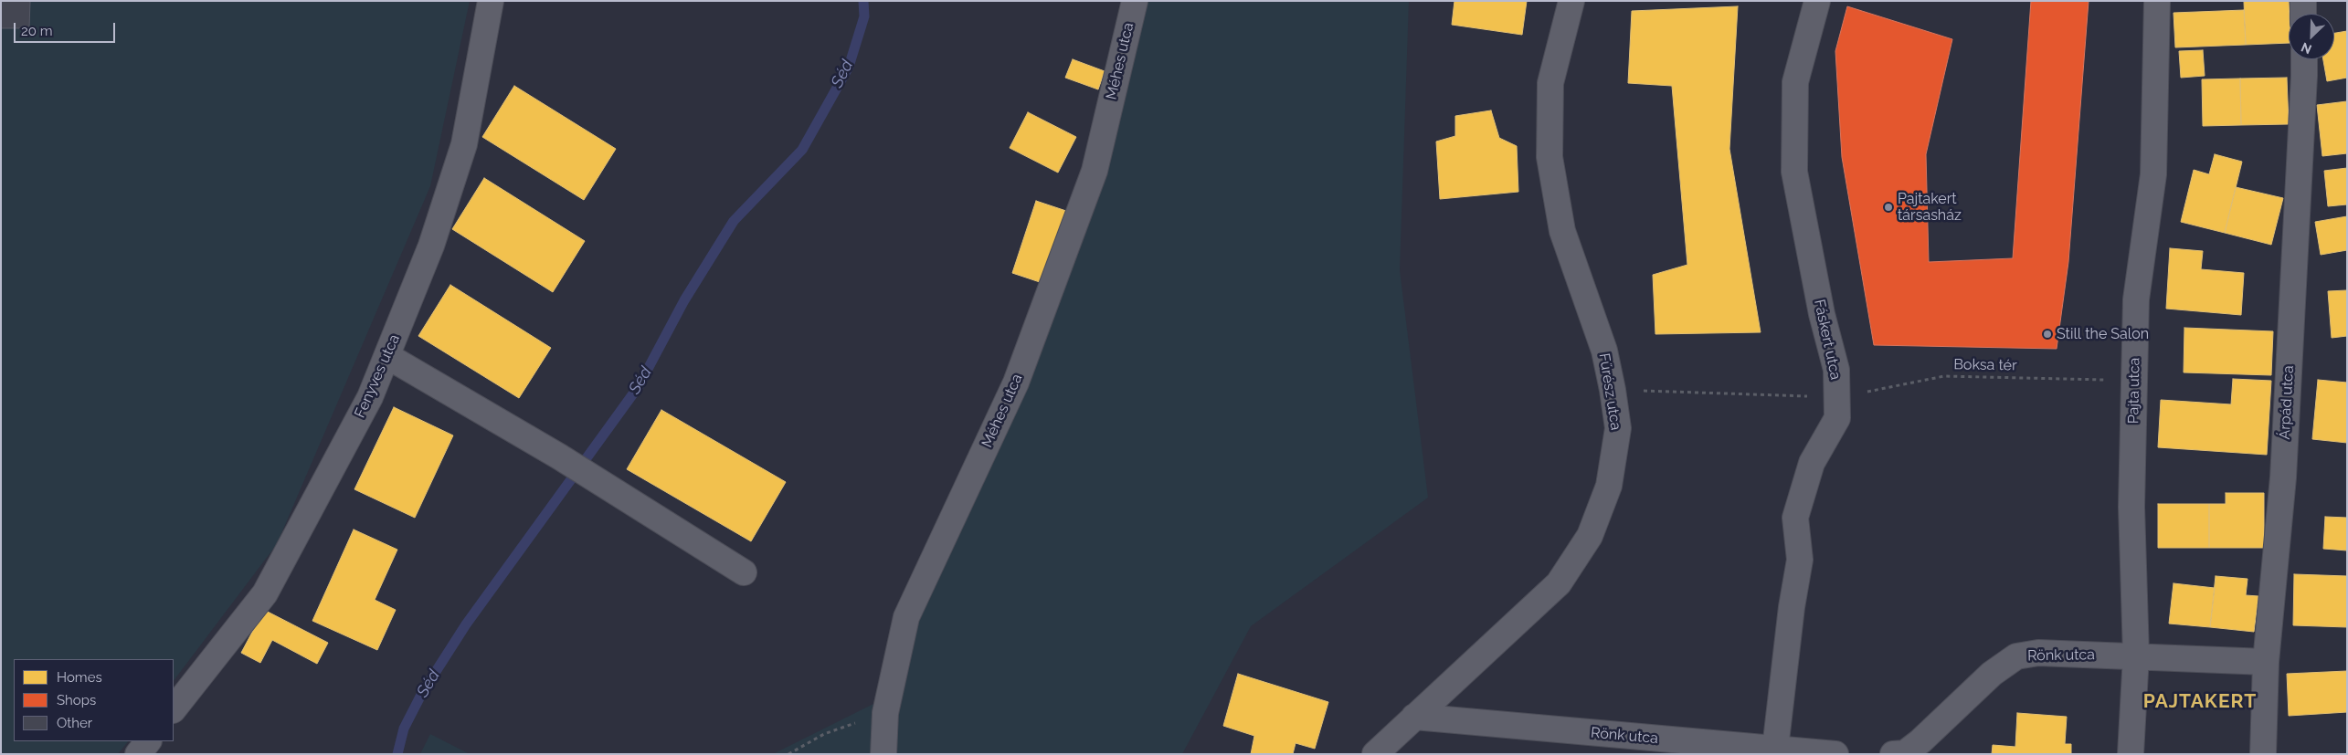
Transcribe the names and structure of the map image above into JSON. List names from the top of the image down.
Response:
{
  "streets": {
    "street": [
      "Méhes utca",
      "Fáskert utca",
      "Fenyves utca",
      "Pajta utca",
      "Fűrész utca",
      "Árpád utca",
      "Rönk utca"
    ],
    "path": ["Boksa tér"]
  },
  "crossings": [
    ["Fáskert utca", "Boksa tér"],
    ["Fáskert utca", "Rönk utca"],
    ["Boksa tér", "Pajta utca"],
    ["Boksa tér", "Fűrész utca"],
    ["Pajta utca", "Rönk utca"],
    ["Fűrész utca", "Rönk utca"],
    ["Árpád utca", "Rönk utca"]
  ],
  "districts": ["PAJTAKERT"],
  "water": ["Séd"],
  "places": ["Pajtakert társasház", "Still the Salon"],
  "legend": ["Homes", "Shops", "Other"],
  "scale_bar": "20 m",
  "north": "bottom left"
}
